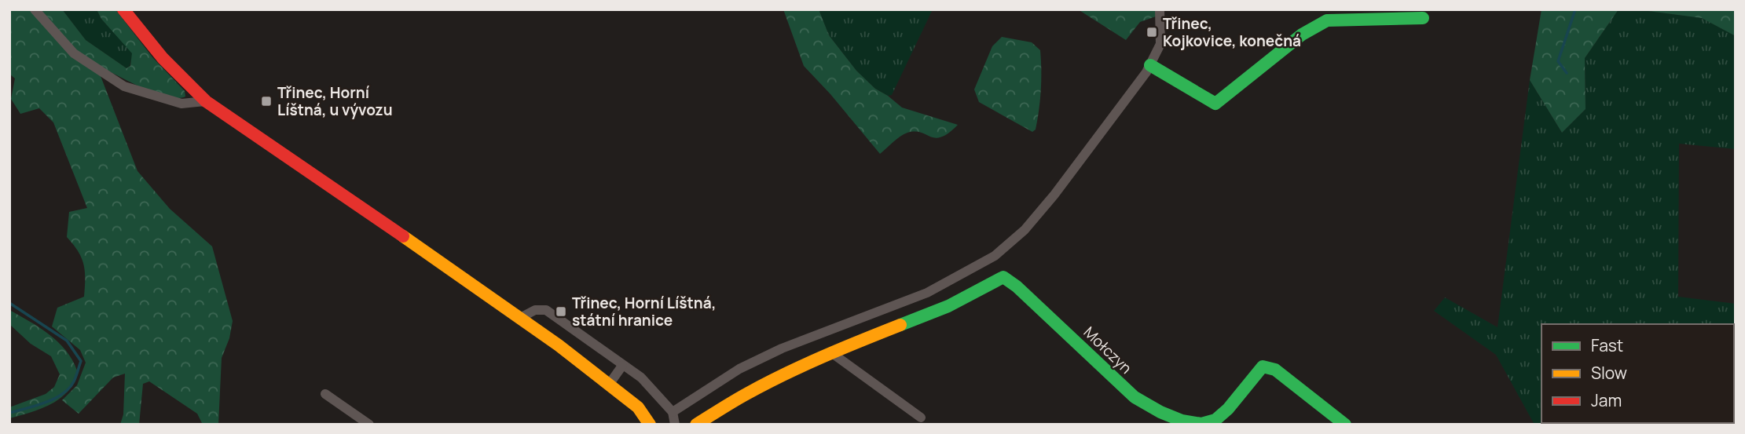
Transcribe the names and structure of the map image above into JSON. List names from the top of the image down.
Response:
{
  "streets": {
    "street": ["Mołczyn"]
  },
  "places": {
    "transit": ["Třinec, Kojkovice, konečná", "Třinec, Horní Líštná, u vývozu", "Třinec, Horní Líštná, státní hranice"]
  },
  "legend": ["Fast", "Slow", "Jam"]
}
